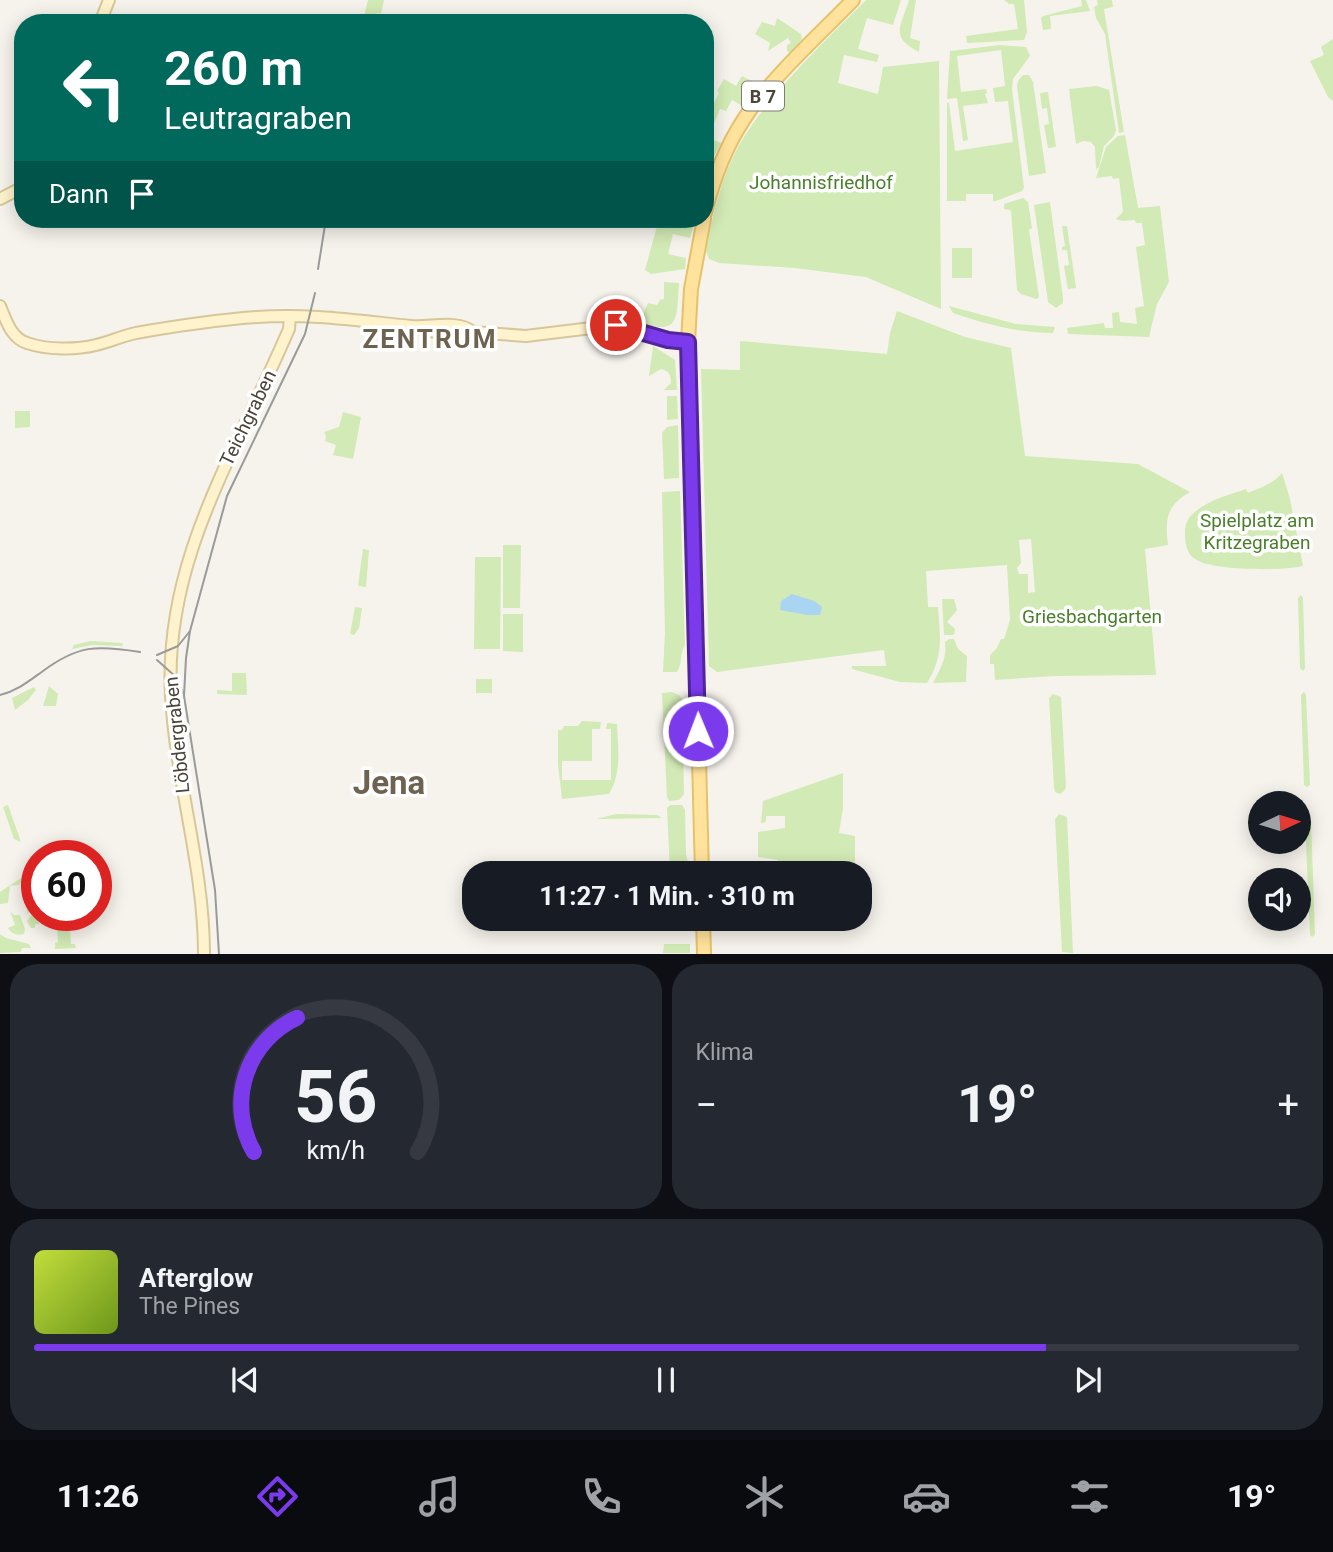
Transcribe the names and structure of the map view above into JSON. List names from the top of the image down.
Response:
{
  "streets": {
    "main road": ["B 7", "Teichgraben", "Löbdergraben"]
  },
  "crossings": [
    ["Teichgraben", "Löbdergraben"]
  ],
  "districts": ["ZENTRUM", "Jena"],
  "parks": ["Johannisfriedhof", "Spielplatz am Kritzegraben", "Griesbachgarten"],
  "north": "right",
  "page": {
    "turn": ["260 m", "Leutragraben"],
    "then": "Dann",
    "limit": "60",
    "trip": "11:27 · 1 Min. · 310 m",
    "tile": "Klima",
    "heat": ["−", "19°", "+"],
    "song": ["Afterglow", "The Pines"],
    "tabs": ["11:26", "19°"],
    "gauge": ["56", "km/h"]
  }
}
